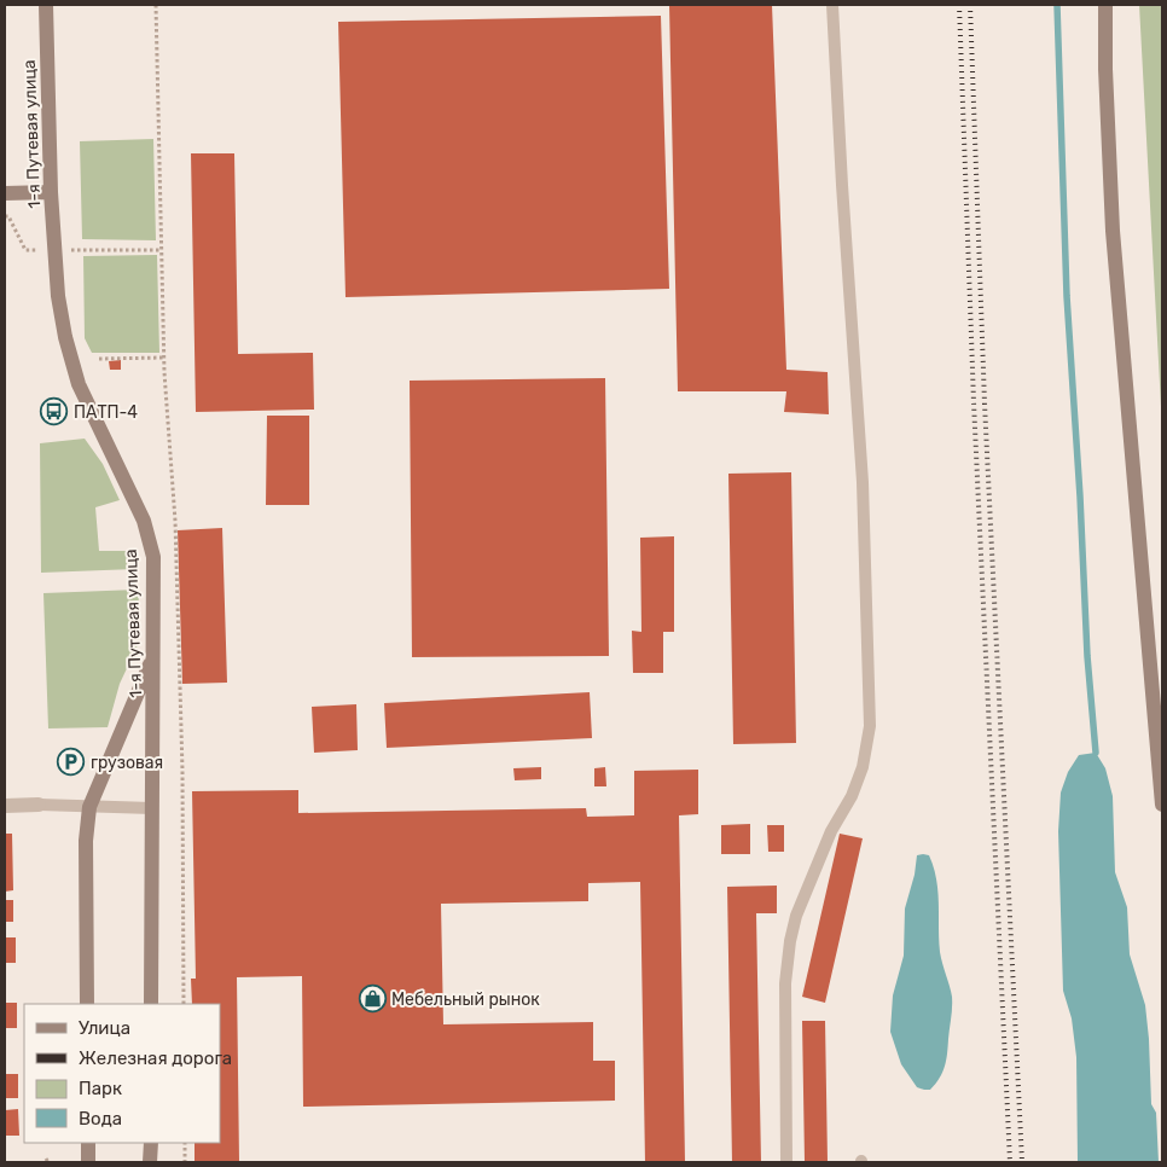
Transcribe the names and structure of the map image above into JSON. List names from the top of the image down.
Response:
{
  "streets": {
    "street": ["1-я Путевая улица"]
  },
  "places": {
    "bus stop": ["ПАТП-4"],
    "parking": ["грузовая"],
    "shop": ["Мебельный рынок"]
  },
  "legend": [
    "Улица",
    "Железная дорога",
    "Парк",
    "Вода"
  ]
}
